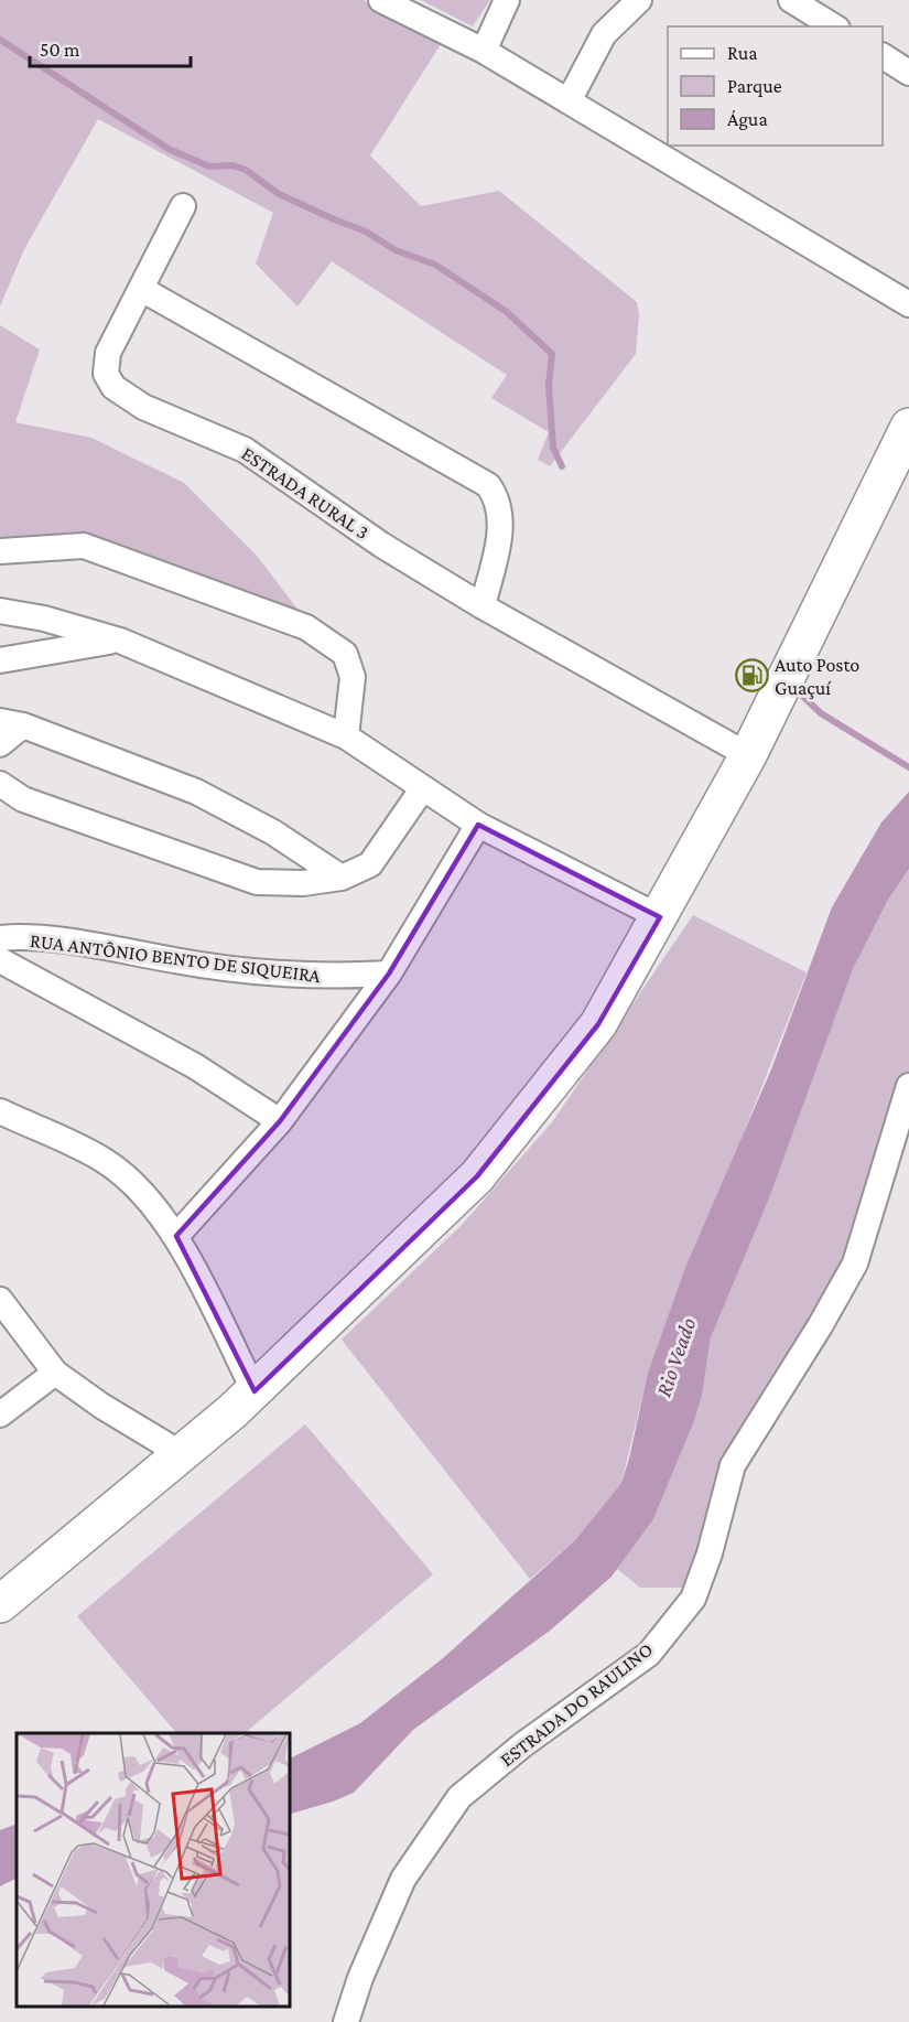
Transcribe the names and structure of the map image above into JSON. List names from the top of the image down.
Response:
{
  "streets": {
    "street": ["ESTRADA RURAL 3", "RUA ANTÔNIO BENTO DE SIQUEIRA", "ESTRADA DO RAULINO"]
  },
  "water": ["Rio Veado"],
  "places": {
    "fuel station": ["Auto Posto Guaçuí"]
  },
  "legend": ["Rua", "Parque", "Água"],
  "scale_bar": "50 m"
}
